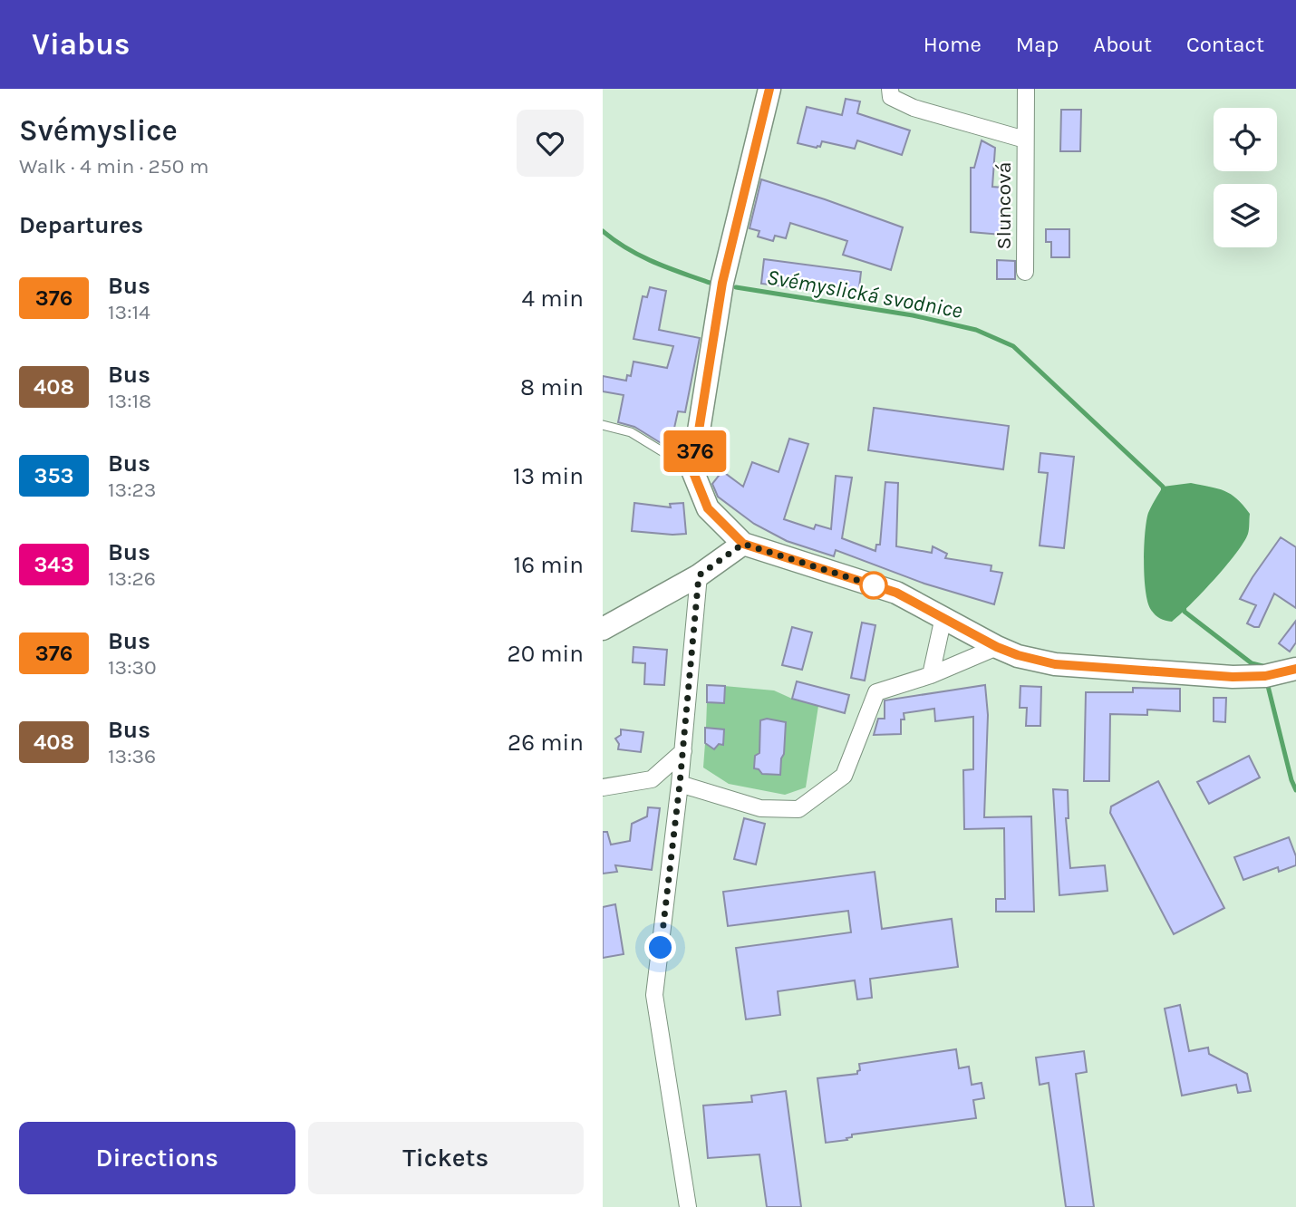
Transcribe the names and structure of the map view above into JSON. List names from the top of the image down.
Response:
{
  "streets": {
    "street": ["Sluncová"]
  },
  "water": ["Svémyslická svodnice"],
  "lines": ["bus line 376"],
  "page": {
    "header": "Viabus",
    "nav": [
      "Home",
      "Map",
      "About",
      "Contact"
    ],
    "heading": [
      ["Svémyslice", "Walk · 4 min · 250 m"],
      "Departures"
    ],
    "on_map": "376",
    "list": [
      {
        "mark": "376",
        "name": "Bus",
        "note": "13:14",
        "value": "4 min"
      },
      {
        "mark": "408",
        "name": "Bus",
        "note": "13:18",
        "value": "8 min"
      },
      {
        "mark": "353",
        "name": "Bus",
        "note": "13:23",
        "value": "13 min"
      },
      {
        "mark": "343",
        "name": "Bus",
        "note": "13:26",
        "value": "16 min"
      },
      {
        "mark": "376",
        "name": "Bus",
        "note": "13:30",
        "value": "20 min"
      },
      {
        "mark": "408",
        "name": "Bus",
        "note": "13:36",
        "value": "26 min"
      }
    ],
    "buttons": ["Directions", "Tickets"]
  }
}
